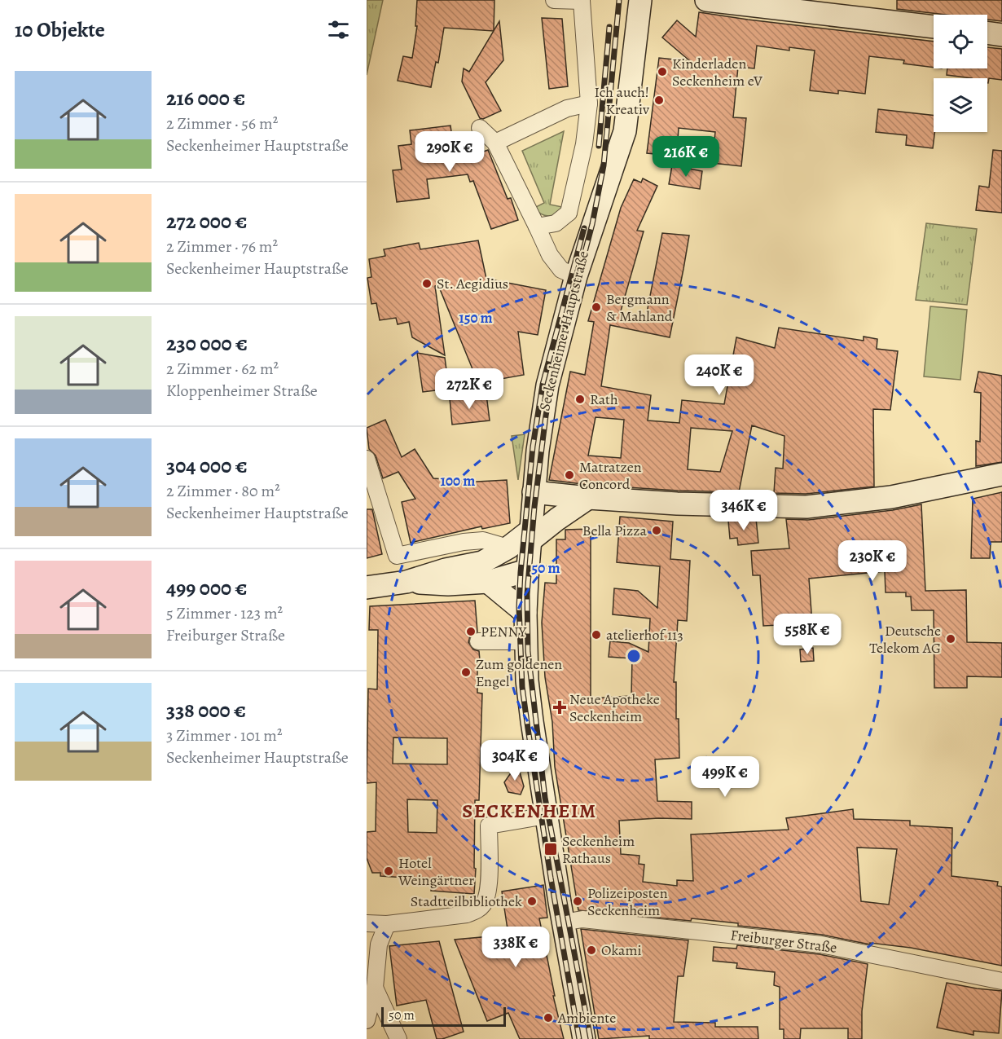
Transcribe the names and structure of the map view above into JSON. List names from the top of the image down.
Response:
{
  "streets": {
    "main road": ["Seckenheimer Hauptstraße"],
    "street": ["Freiburger Straße"]
  },
  "crossings": [
    ["Seckenheimer Hauptstraße", "Freiburger Straße"]
  ],
  "districts": ["SECKENHEIM"],
  "places": {
    "other": [
      "Kinderladen Seckenheim eV",
      "Ich auch! Kreativ",
      "St. Aegidius",
      "Bergmann & Mahland",
      "Rath",
      "Matratzen Concord",
      "Bella Pizza",
      "PENNY",
      "atelierhof 113",
      "Deutsche Telekom AG",
      "Zum goldenen Engel",
      "Hotel Weingärtner",
      "Stadtteilbibliothek",
      "Polizeiposten Seckenheim",
      "Okami",
      "Ambiente"
    ],
    "health": ["Neue Apotheke Seckenheim"],
    "transit": ["Seckenheim Rathaus"]
  },
  "scale_bar": "50 m",
  "page": {
    "heading": "10 Objekte",
    "list": [
      {
        "name": "216 000 €",
        "note": "2 Zimmer · 56 m² · Seckenheimer Hauptstraße"
      },
      {
        "name": "272 000 €",
        "note": "2 Zimmer · 76 m² · Seckenheimer Hauptstraße"
      },
      {
        "name": "230 000 €",
        "note": "2 Zimmer · 62 m² · Kloppenheimer Straße"
      },
      {
        "name": "304 000 €",
        "note": "2 Zimmer · 80 m² · Seckenheimer Hauptstraße"
      },
      {
        "name": "499 000 €",
        "note": "5 Zimmer · 123 m² · Freiburger Straße"
      },
      {
        "name": "338 000 €",
        "note": "3 Zimmer · 101 m² · Seckenheimer Hauptstraße"
      }
    ],
    "price": [
      "290K €",
      "216K €",
      "240K €",
      "272K €",
      "346K €",
      "230K €",
      "558K €",
      "304K €",
      "499K €",
      "338K €"
    ],
    "scale": "50 m"
  },
  "rings": ["150 m", "100 m", "50 m"]
}
